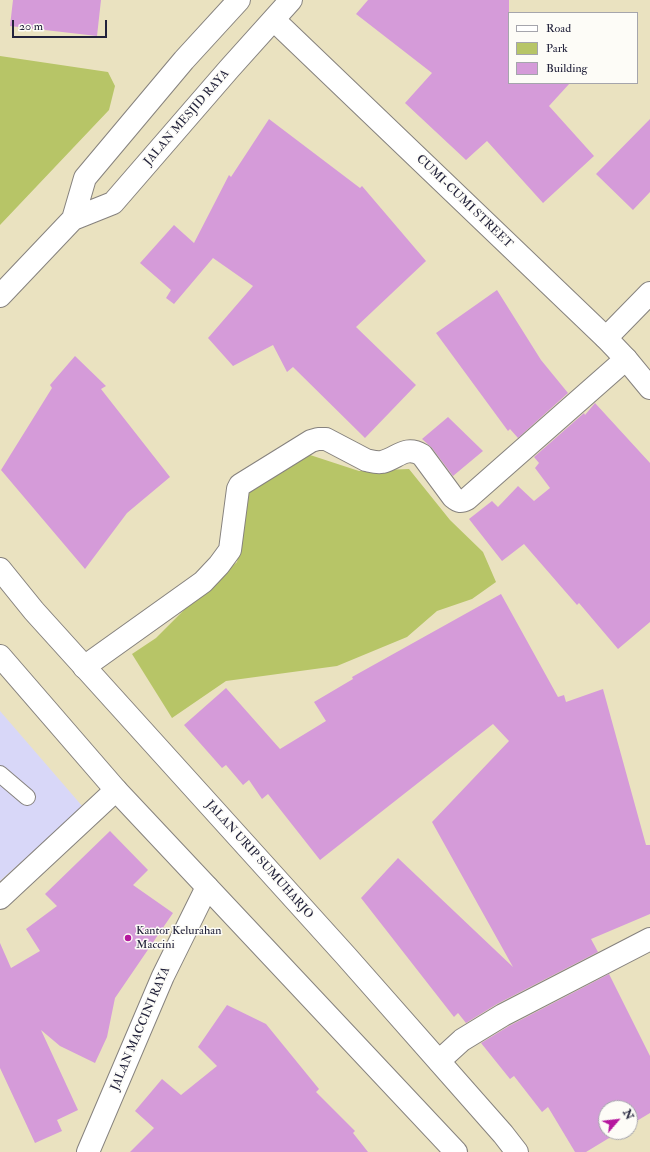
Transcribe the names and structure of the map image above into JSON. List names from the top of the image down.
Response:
{
  "streets": {
    "main road": [
      "JALAN MESJID RAYA",
      "CUMI-CUMI STREET",
      "JALAN URIP SUMUHARJO",
      "JALAN MACCINI RAYA"
    ]
  },
  "crossings": [
    ["JALAN MESJID RAYA", "CUMI-CUMI STREET"]
  ],
  "places": ["Kantor Kelurahan Maccini"],
  "legend": ["Road", "Park", "Building"],
  "scale_bar": "20 m",
  "north": "top right"
}
